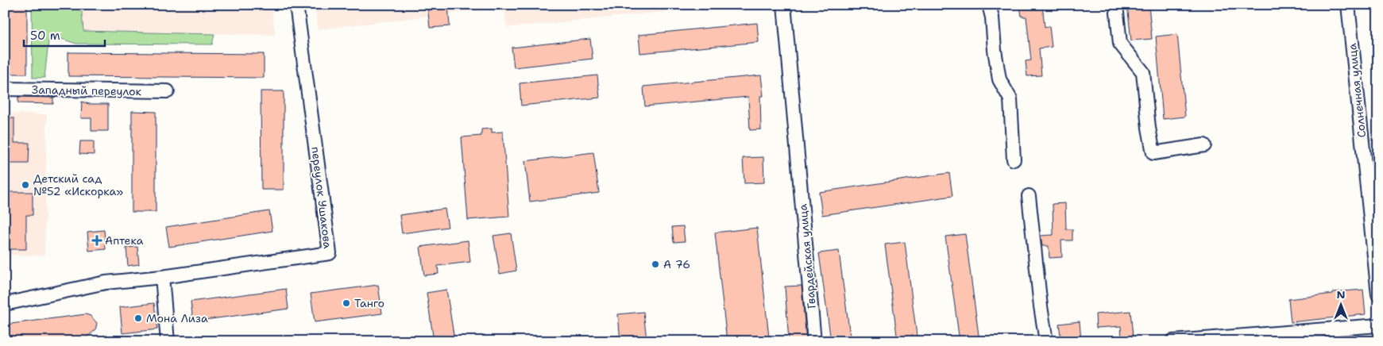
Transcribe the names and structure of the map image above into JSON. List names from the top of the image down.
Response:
{
  "streets": {
    "street": [
      "Западный переулок",
      "Солнечная улица",
      "переулок Ушакова",
      "Гвардейская улица"
    ]
  },
  "places": {
    "other": [
      "Детский сад №52 «Искорка»",
      "А 76",
      "Танго",
      "Мона Лиза"
    ],
    "health": ["Аптека"]
  },
  "scale_bar": "50 m",
  "north": "top"
}
